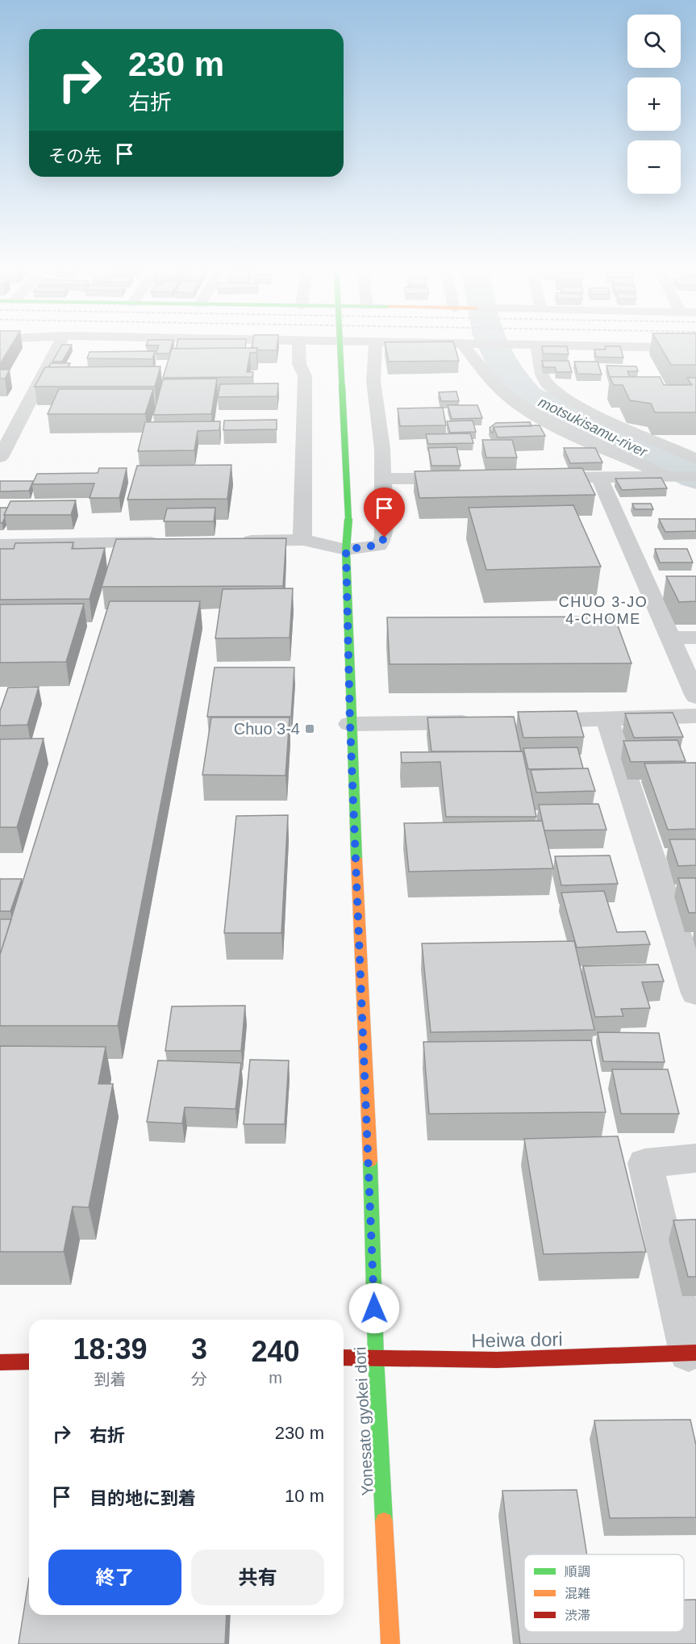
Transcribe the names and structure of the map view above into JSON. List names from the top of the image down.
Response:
{
  "streets": {
    "street": ["Heiwa dori", "Yonesato gyokei dori"]
  },
  "crossings": [
    ["Heiwa dori", "Yonesato gyokei dori"]
  ],
  "districts": ["CHUO 3-JO 4-CHOME"],
  "water": ["motsukisamu-river"],
  "places": {
    "transit": ["Chuo 3-4"]
  },
  "legend": ["順調", "混雑", "渋滞"],
  "page": {
    "map_buttons": ["+", "−"],
    "turn": ["230 m", "右折"],
    "then": "その先",
    "eta": [
      "18:39",
      "到着",
      "3",
      "分",
      "240",
      "m"
    ],
    "list": [
      {
        "name": "右折",
        "value": "230 m"
      },
      {
        "name": "目的地に到着",
        "value": "10 m"
      }
    ],
    "buttons": ["終了", "共有"]
  }
}
